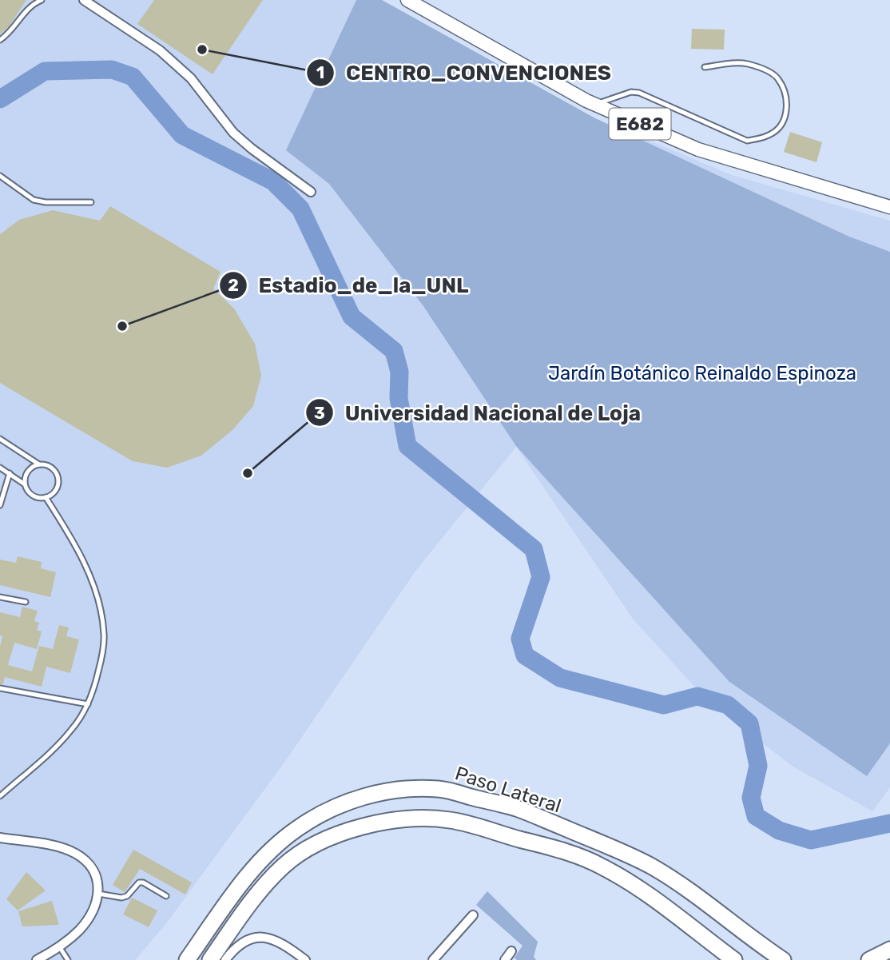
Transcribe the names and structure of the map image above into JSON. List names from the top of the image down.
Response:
{
  "streets": {
    "highway": ["Paso Lateral"],
    "main road": ["E682"]
  },
  "parks": ["Jardín Botánico Reinaldo Espinoza"],
  "places": ["CENTRO_CONVENCIONES", "Estadio_de_la_UNL", "Universidad Nacional de Loja"]
}
